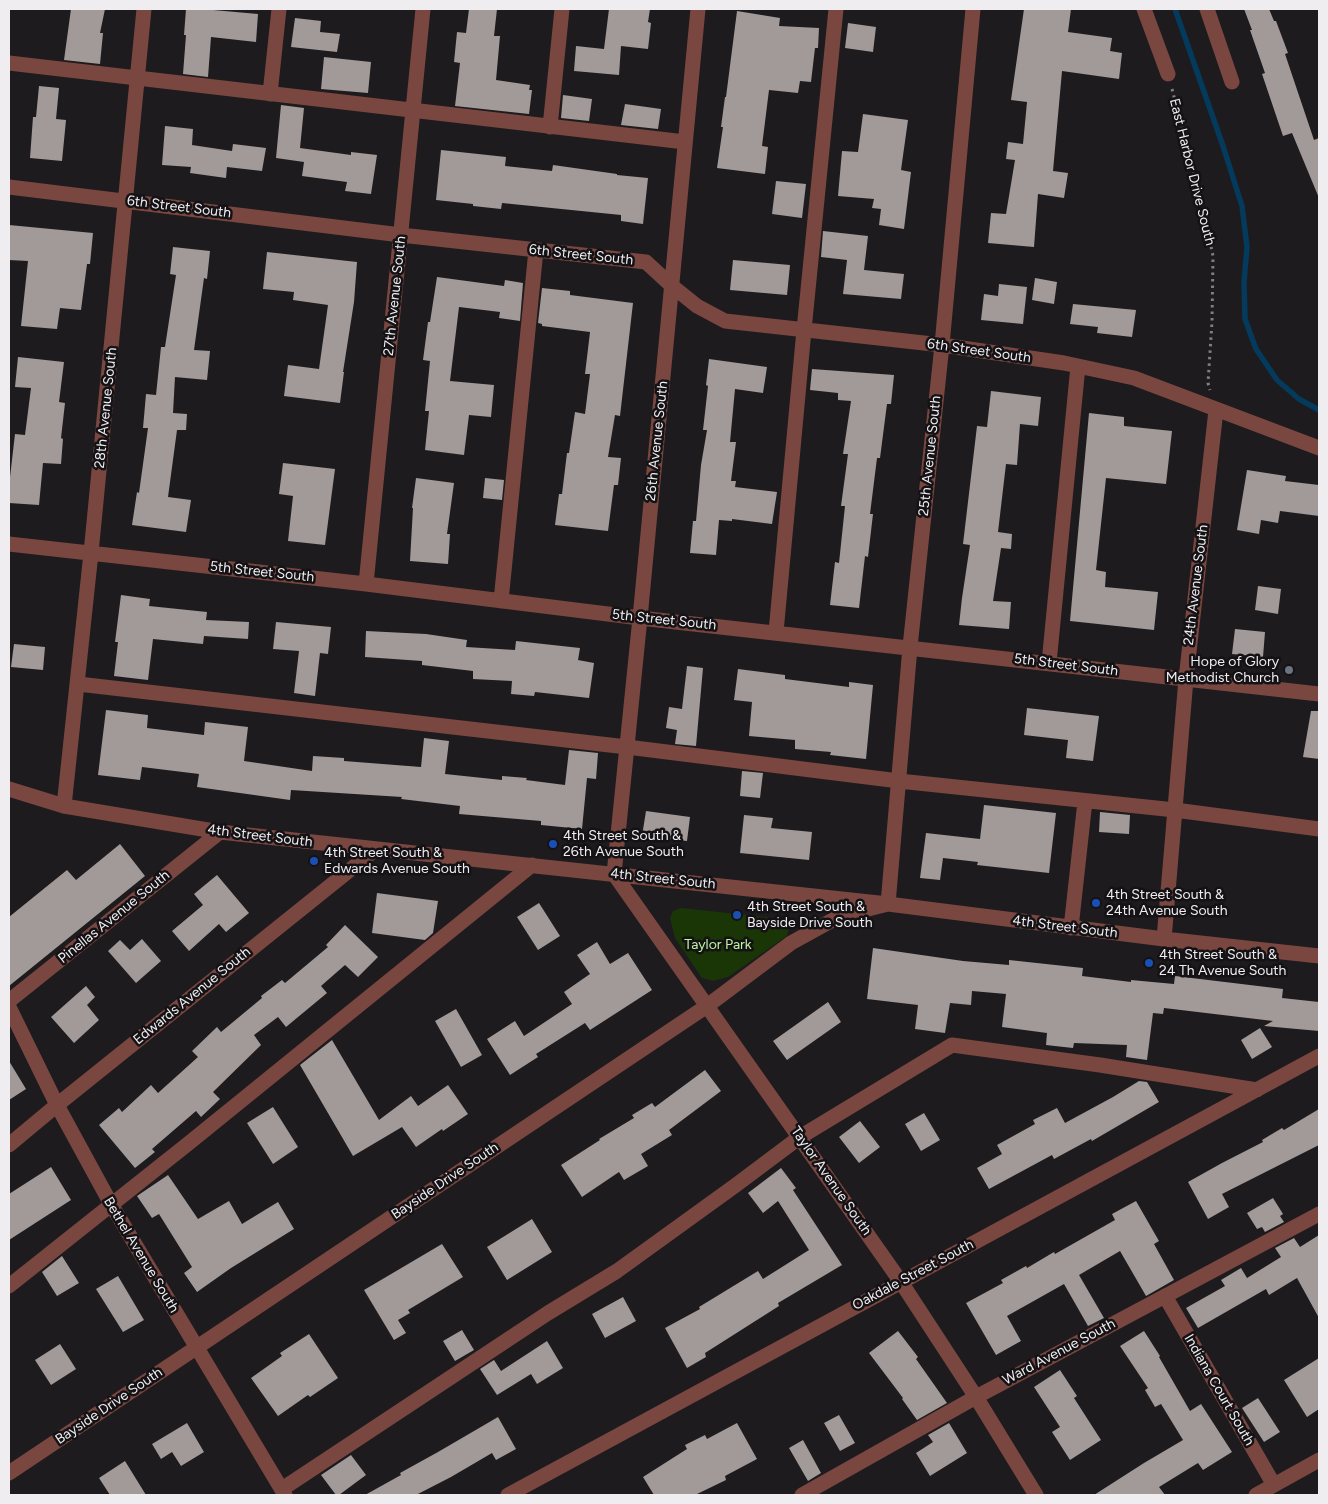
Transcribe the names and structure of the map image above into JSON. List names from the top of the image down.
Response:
{
  "streets": {
    "street": [
      "6th Street South",
      "27th Avenue South",
      "28th Avenue South",
      "26th Avenue South",
      "25th Avenue South",
      "5th Street South",
      "24th Avenue South",
      "4th Street South",
      "Pinellas Avenue South",
      "Edwards Avenue South",
      "Bayside Drive South",
      "Taylor Avenue South",
      "Bethel Avenue South",
      "Oakdale Street South",
      "Ward Avenue South",
      "Indiana Court South"
    ],
    "path": ["East Harbor Drive South"]
  },
  "crossings": [
    ["East Harbor Drive South", "6th Street South"],
    ["East Harbor Drive South", "24th Avenue South"],
    ["6th Street South", "27th Avenue South"],
    ["6th Street South", "28th Avenue South"],
    ["6th Street South", "26th Avenue South"],
    ["6th Street South", "25th Avenue South"],
    ["6th Street South", "24th Avenue South"],
    ["27th Avenue South", "5th Street South"],
    ["28th Avenue South", "5th Street South"],
    ["28th Avenue South", "4th Street South"],
    ["26th Avenue South", "5th Street South"],
    ["26th Avenue South", "4th Street South"],
    ["26th Avenue South", "Taylor Avenue South"],
    ["25th Avenue South", "5th Street South"],
    ["25th Avenue South", "4th Street South"],
    ["25th Avenue South", "Bayside Drive South"],
    ["5th Street South", "24th Avenue South"],
    ["24th Avenue South", "4th Street South"],
    ["4th Street South", "Pinellas Avenue South"],
    ["4th Street South", "Edwards Avenue South"],
    ["4th Street South", "Bayside Drive South"],
    ["4th Street South", "Taylor Avenue South"],
    ["Edwards Avenue South", "Bethel Avenue South"],
    ["Bayside Drive South", "Taylor Avenue South"],
    ["Bayside Drive South", "Bethel Avenue South"],
    ["Taylor Avenue South", "Oakdale Street South"],
    ["Taylor Avenue South", "Ward Avenue South"],
    ["Ward Avenue South", "Indiana Court South"]
  ],
  "parks": ["Taylor Park"],
  "places": [
    "Hope of Glory Methodist Church",
    "4th Street South & 26th Avenue South",
    "4th Street South & Edwards Avenue South",
    "4th Street South & 24th Avenue South",
    "4th Street South & Bayside Drive South",
    "4th Street South & 24 Th Avenue South"
  ]
}
